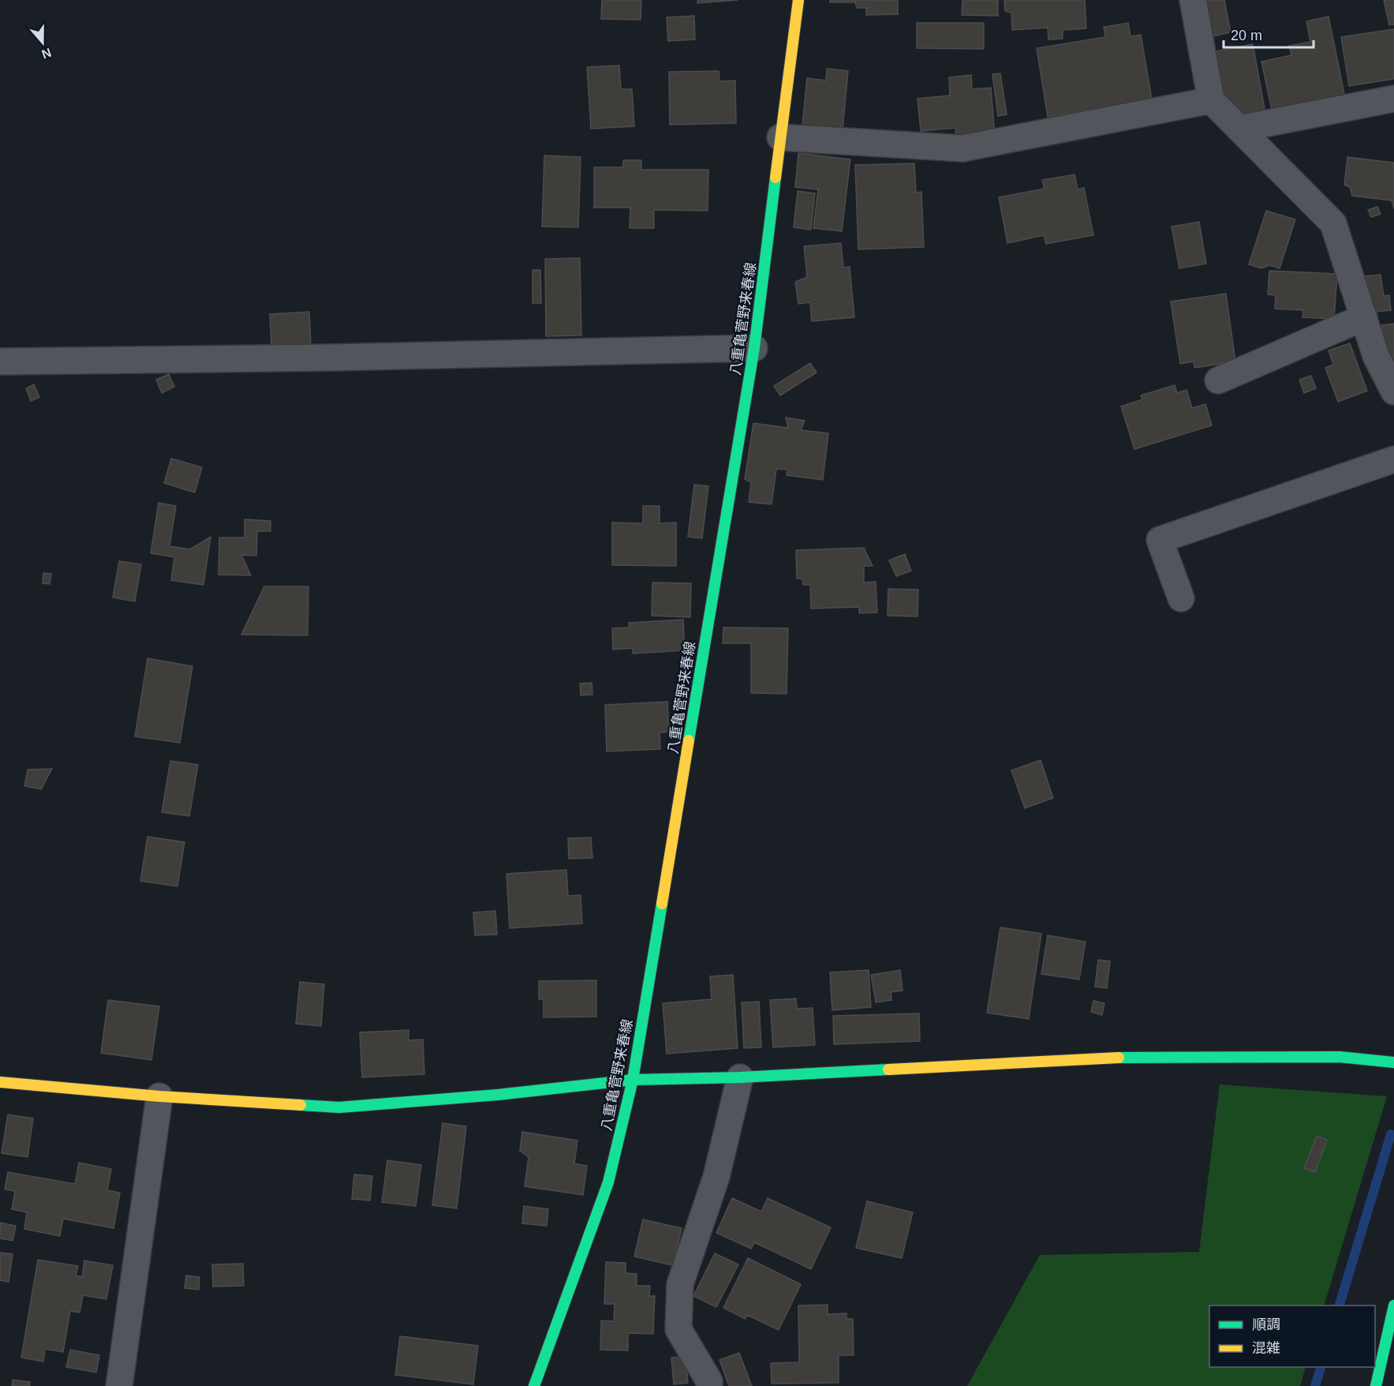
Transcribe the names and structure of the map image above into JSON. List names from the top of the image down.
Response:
{
  "streets": {
    "street": ["八重亀菅野来春線"]
  },
  "legend": ["順調", "混雑"],
  "scale_bar": "20 m",
  "north": "bottom"
}
